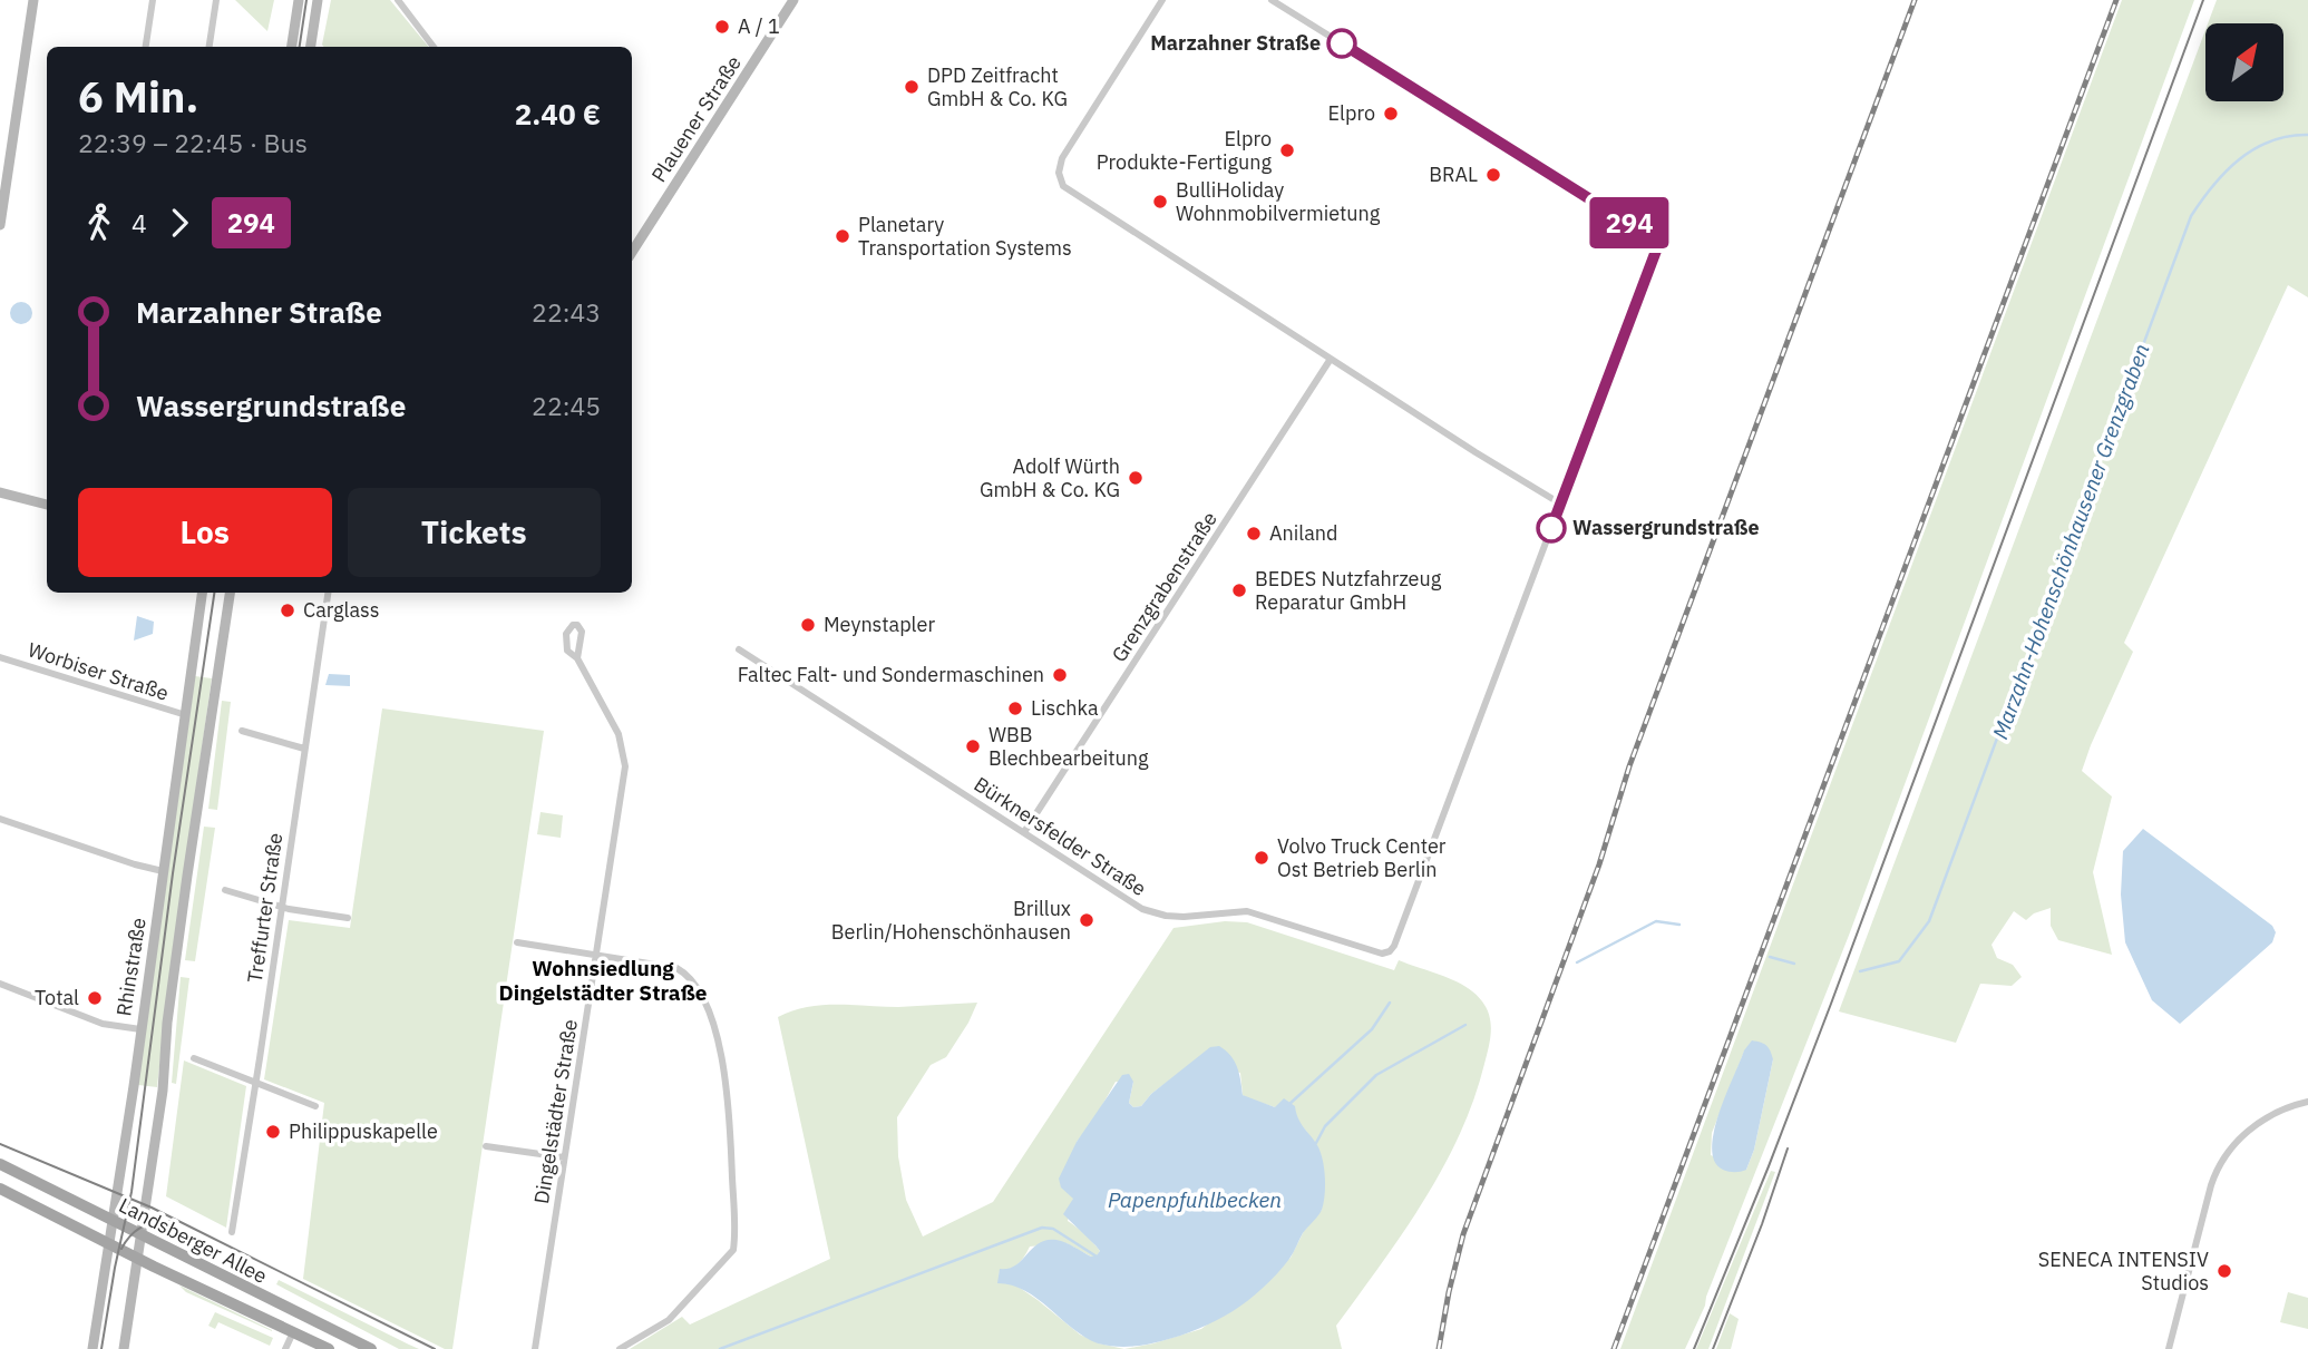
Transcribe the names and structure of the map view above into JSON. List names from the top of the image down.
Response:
{
  "streets": {
    "main road": ["Plauener Straße", "Rhinstraße", "Landsberger Allee"],
    "street": [
      "Grenzgrabenstraße",
      "Worbiser Straße",
      "Bürknersfelder Straße",
      "Treffurter Straße",
      "Dingelstädter Straße"
    ]
  },
  "crossings": [
    ["Grenzgrabenstraße", "Bürknersfelder Straße"],
    ["Worbiser Straße", "Rhinstraße"],
    ["Rhinstraße", "Landsberger Allee"]
  ],
  "districts": ["Wohnsiedlung Dingelstädter Straße"],
  "water": ["Marzahn-Hohenschönhausener Grenzgraben", "Papenpfuhlbecken"],
  "places": [
    "A / 1",
    "Marzahner Straße",
    "DPD Zeitfracht GmbH & Co. KG",
    "Elpro",
    "Elpro Produkte-Fertigung",
    "BRAL",
    "BulliHoliday Wohnmobilvermietung",
    "Planetary Transportation Systems",
    "Adolf Würth GmbH & Co. KG",
    "Wassergrundstraße",
    "Aniland",
    "BEDES Nutzfahrzeug Reparatur GmbH",
    "Carglass",
    "Meynstapler",
    "Faltec Falt- und Sondermaschinen",
    "Lischka",
    "WBB Blechbearbeitung",
    "Volvo Truck Center Ost Betrieb Berlin",
    "Brillux Berlin/Hohenschönhausen",
    "Total",
    "Philippuskapelle",
    "SENECA INTENSIV Studios"
  ],
  "lines": ["bus line 294"],
  "north": "top right",
  "page": {
    "on_map": "294",
    "heading": ["6 Min.", "22:39 – 22:45 · Bus", "2.40 €"],
    "legs": ["4", "294"],
    "list": [
      {
        "name": "Marzahner Straße",
        "value": "22:43"
      },
      {
        "name": "Wassergrundstraße",
        "value": "22:45"
      }
    ],
    "buttons": ["Los", "Tickets"]
  }
}
